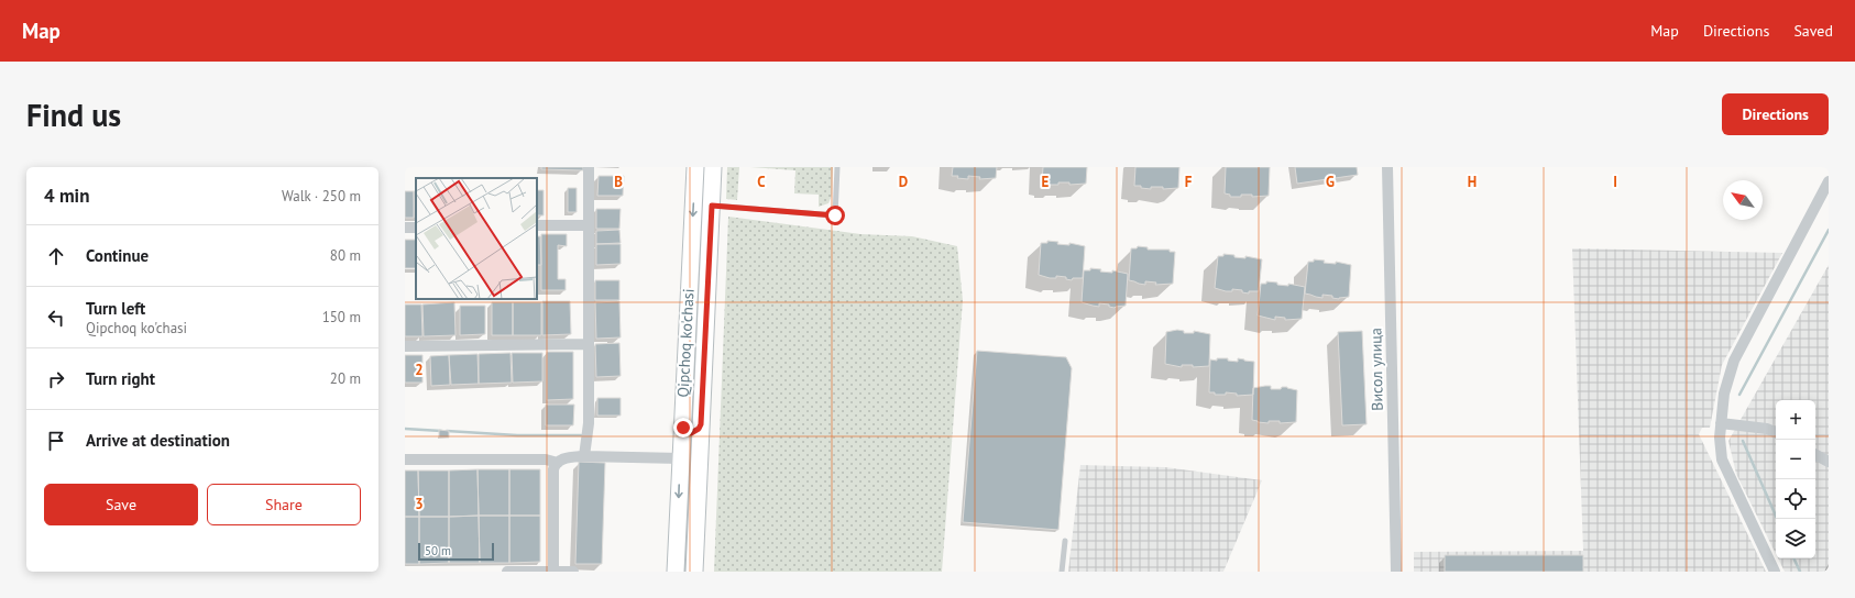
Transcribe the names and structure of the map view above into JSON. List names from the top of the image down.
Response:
{
  "streets": {
    "main road": ["Qipchoq ko'chasi"],
    "street": ["Висол улица"]
  },
  "scale_bar": "50 m",
  "north": "top left",
  "page": {
    "header": "Map",
    "nav": ["Map", "Directions", "Saved"],
    "buttons": [
      "Directions",
      ["Save", "Share"]
    ],
    "title": "Find us",
    "heading": ["4 min", "Walk · 250 m"],
    "list": [
      ["Continue", "80 m"],
      ["Turn left", "Qipchoq ko'chasi", "150 m"],
      ["Turn right", "20 m"],
      "Arrive at destination"
    ],
    "map_buttons": ["+", "−"],
    "scale": "50 m"
  },
  "grid": {
    "columns": [
      "B",
      "C",
      "D",
      "E",
      "F",
      "G",
      "H",
      "I"
    ],
    "rows": ["2", "3"]
  }
}
